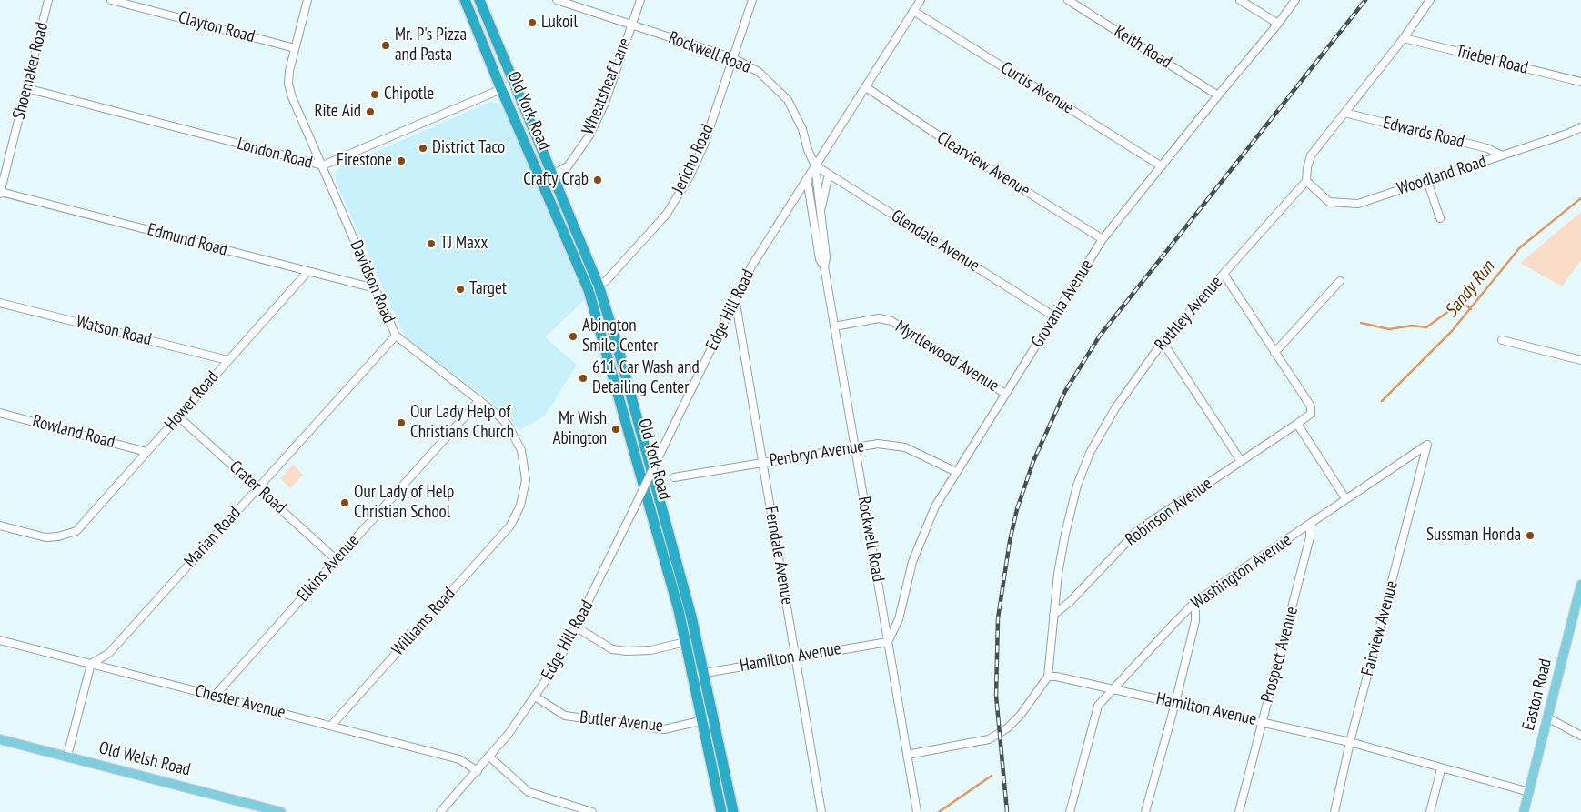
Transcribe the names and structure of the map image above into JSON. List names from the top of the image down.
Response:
{
  "streets": {
    "highway": ["Old York Road"],
    "main road": ["Easton Road", "Old Welsh Road"],
    "street": [
      "Clayton Road",
      "Keith Road",
      "Rockwell Road",
      "Triebel Road",
      "Shoemaker Road",
      "Wheatsheaf Lane",
      "Curtis Avenue",
      "Edwards Road",
      "London Road",
      "Jericho Road",
      "Clearview Avenue",
      "Woodland Road",
      "Edmund Road",
      "Glendale Avenue",
      "Davidson Road",
      "Grovania Avenue",
      "Edge Hill Road",
      "Rothley Avenue",
      "Watson Road",
      "Myrtlewood Avenue",
      "Hower Road",
      "Rowland Road",
      "Penbryn Avenue",
      "Crater Road",
      "Robinson Avenue",
      "Marian Road",
      "Ferndale Avenue",
      "Elkins Avenue",
      "Washington Avenue",
      "Williams Road",
      "Fairview Avenue",
      "Prospect Avenue",
      "Hamilton Avenue",
      "Chester Avenue",
      "Butler Avenue"
    ]
  },
  "crossings": [
    ["Clayton Road", "Davidson Road"],
    ["Keith Road", "Grovania Avenue"],
    ["Rockwell Road", "Wheatsheaf Lane"],
    ["Rockwell Road", "Jericho Road"],
    ["Rockwell Road", "Glendale Avenue"],
    ["Rockwell Road", "Grovania Avenue"],
    ["Rockwell Road", "Edge Hill Road"],
    ["Rockwell Road", "Myrtlewood Avenue"],
    ["Rockwell Road", "Penbryn Avenue"],
    ["Rockwell Road", "Hamilton Avenue"],
    ["Shoemaker Road", "London Road"],
    ["Shoemaker Road", "Edmund Road"],
    ["Wheatsheaf Lane", "Old York Road"],
    ["Curtis Avenue", "Grovania Avenue"],
    ["Curtis Avenue", "Edge Hill Road"],
    ["Old York Road", "London Road"],
    ["Old York Road", "Jericho Road"],
    ["Old York Road", "Hamilton Avenue"],
    ["Old York Road", "Butler Avenue"],
    ["Edwards Road", "Woodland Road"],
    ["London Road", "Davidson Road"],
    ["Clearview Avenue", "Grovania Avenue"],
    ["Clearview Avenue", "Edge Hill Road"],
    ["Woodland Road", "Rothley Avenue"],
    ["Edmund Road", "Davidson Road"],
    ["Edmund Road", "Hower Road"],
    ["Glendale Avenue", "Grovania Avenue"],
    ["Glendale Avenue", "Edge Hill Road"],
    ["Davidson Road", "Marian Road"],
    ["Davidson Road", "Elkins Avenue"],
    ["Davidson Road", "Williams Road"],
    ["Grovania Avenue", "Myrtlewood Avenue"],
    ["Grovania Avenue", "Penbryn Avenue"],
    ["Grovania Avenue", "Hamilton Avenue"],
    ["Edge Hill Road", "Ferndale Avenue"],
    ["Edge Hill Road", "Chester Avenue"],
    ["Edge Hill Road", "Butler Avenue"],
    ["Rothley Avenue", "Robinson Avenue"],
    ["Rothley Avenue", "Hamilton Avenue"],
    ["Watson Road", "Hower Road"],
    ["Hower Road", "Rowland Road"],
    ["Hower Road", "Crater Road"],
    ["Penbryn Avenue", "Ferndale Avenue"],
    ["Crater Road", "Marian Road"],
    ["Crater Road", "Elkins Avenue"],
    ["Marian Road", "Chester Avenue"],
    ["Ferndale Avenue", "Hamilton Avenue"],
    ["Elkins Avenue", "Chester Avenue"],
    ["Washington Avenue", "Fairview Avenue"],
    ["Washington Avenue", "Prospect Avenue"],
    ["Washington Avenue", "Hamilton Avenue"],
    ["Williams Road", "Chester Avenue"],
    ["Fairview Avenue", "Hamilton Avenue"],
    ["Prospect Avenue", "Hamilton Avenue"],
    ["Hamilton Avenue", "Easton Road"]
  ],
  "water": ["Sandy Run"],
  "places": [
    "Lukoil",
    "Mr. P's Pizza and Pasta",
    "Chipotle",
    "Rite Aid",
    "District Taco",
    "Firestone",
    "Crafty Crab",
    "TJ Maxx",
    "Target",
    "Abington Smile Center",
    "611 Car Wash and Detailing Center",
    "Our Lady Help of Christians Church",
    "Mr Wish Abington",
    "Our Lady of Help Christian School",
    "Sussman Honda"
  ]
}
